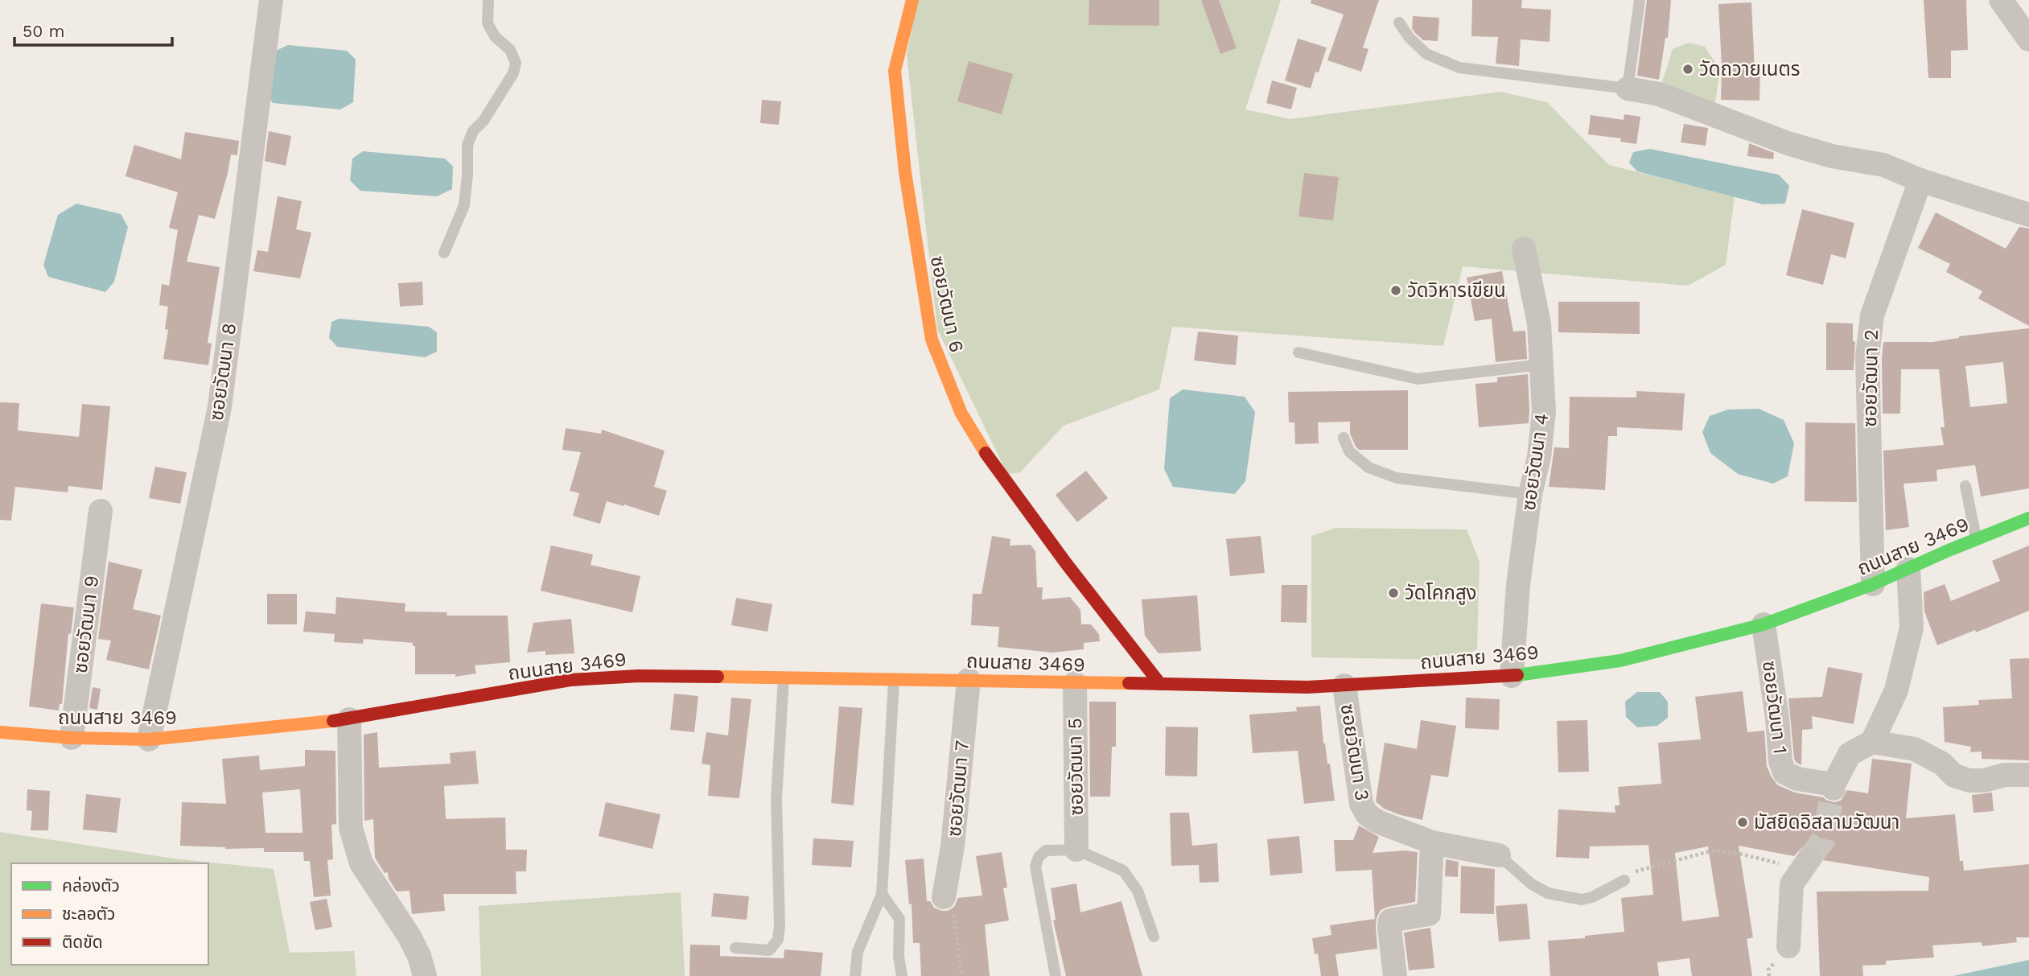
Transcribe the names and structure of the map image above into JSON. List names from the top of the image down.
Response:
{
  "streets": {
    "street": [
      "ซอยวัฒนา 6",
      "ซอยวัฒนา 8",
      "ซอยวัฒนา 2",
      "ซอยวัฒนา 4",
      "ถนนสาย 3469",
      "ซอยวัฒนา 9",
      "ซอยวัฒนา 1",
      "ซอยวัฒนา 3",
      "ซอยวัฒนา 5",
      "ซอยวัฒนา 7"
    ]
  },
  "crossings": [
    ["ซอยวัฒนา 6", "ถนนสาย 3469"],
    ["ซอยวัฒนา 8", "ถนนสาย 3469"],
    ["ซอยวัฒนา 2", "ถนนสาย 3469"],
    ["ซอยวัฒนา 4", "ถนนสาย 3469"],
    ["ถนนสาย 3469", "ซอยวัฒนา 9"],
    ["ถนนสาย 3469", "ซอยวัฒนา 1"],
    ["ถนนสาย 3469", "ซอยวัฒนา 3"],
    ["ถนนสาย 3469", "ซอยวัฒนา 5"],
    ["ถนนสาย 3469", "ซอยวัฒนา 7"]
  ],
  "places": [
    "วัดถวายเนตร",
    "วัดวิหารเขียน",
    "วัดโคกสูง",
    "มัสยิดอิสลามวัฒนา"
  ],
  "legend": ["คล่องตัว", "ชะลอตัว", "ติดขัด"],
  "scale_bar": "50 m"
}
